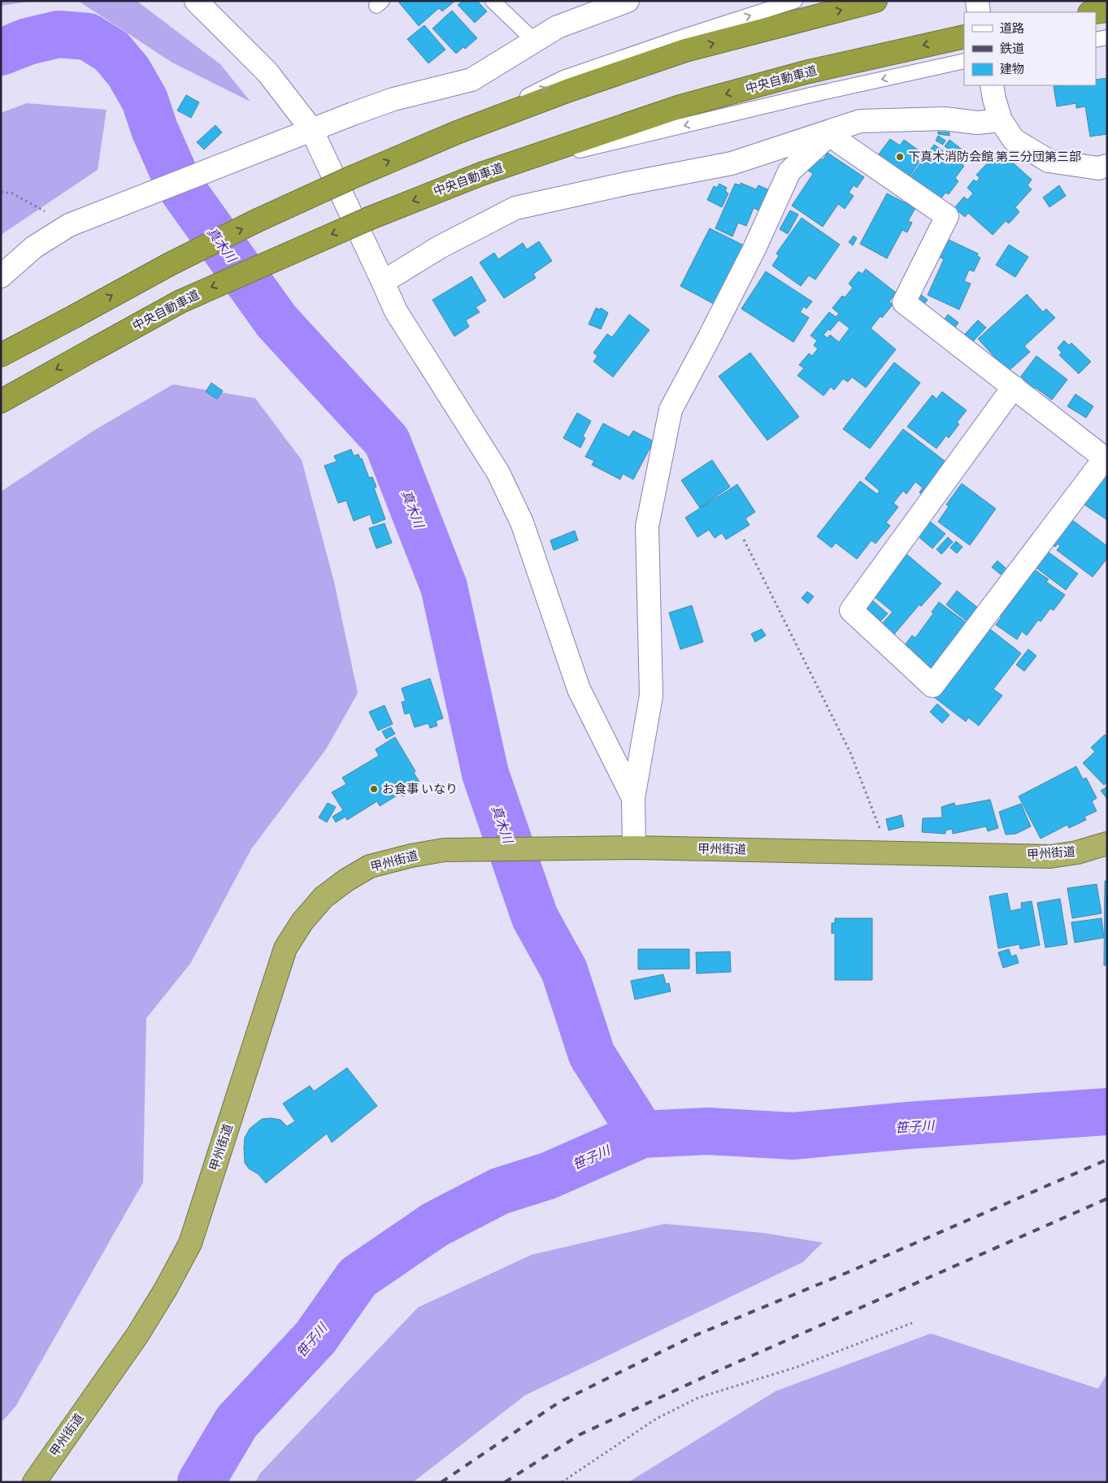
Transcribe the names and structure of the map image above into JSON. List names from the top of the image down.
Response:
{
  "streets": {
    "highway": ["中央自動車道", "甲州街道"]
  },
  "water": ["真木川", "笹子川"],
  "places": ["下真木消防会館 第三分団第三部", "お食事 いなり"],
  "legend": ["道路", "鉄道", "建物"]
}
